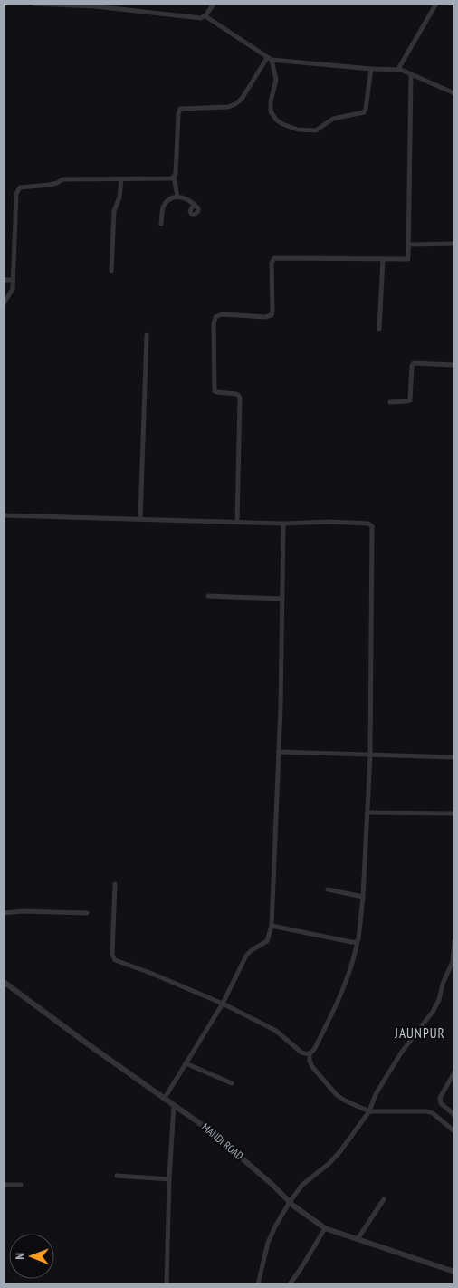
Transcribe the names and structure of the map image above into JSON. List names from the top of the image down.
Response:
{
  "streets": {
    "street": ["MANDI ROAD"]
  },
  "districts": ["JAUNPUR"],
  "north": "left"
}
